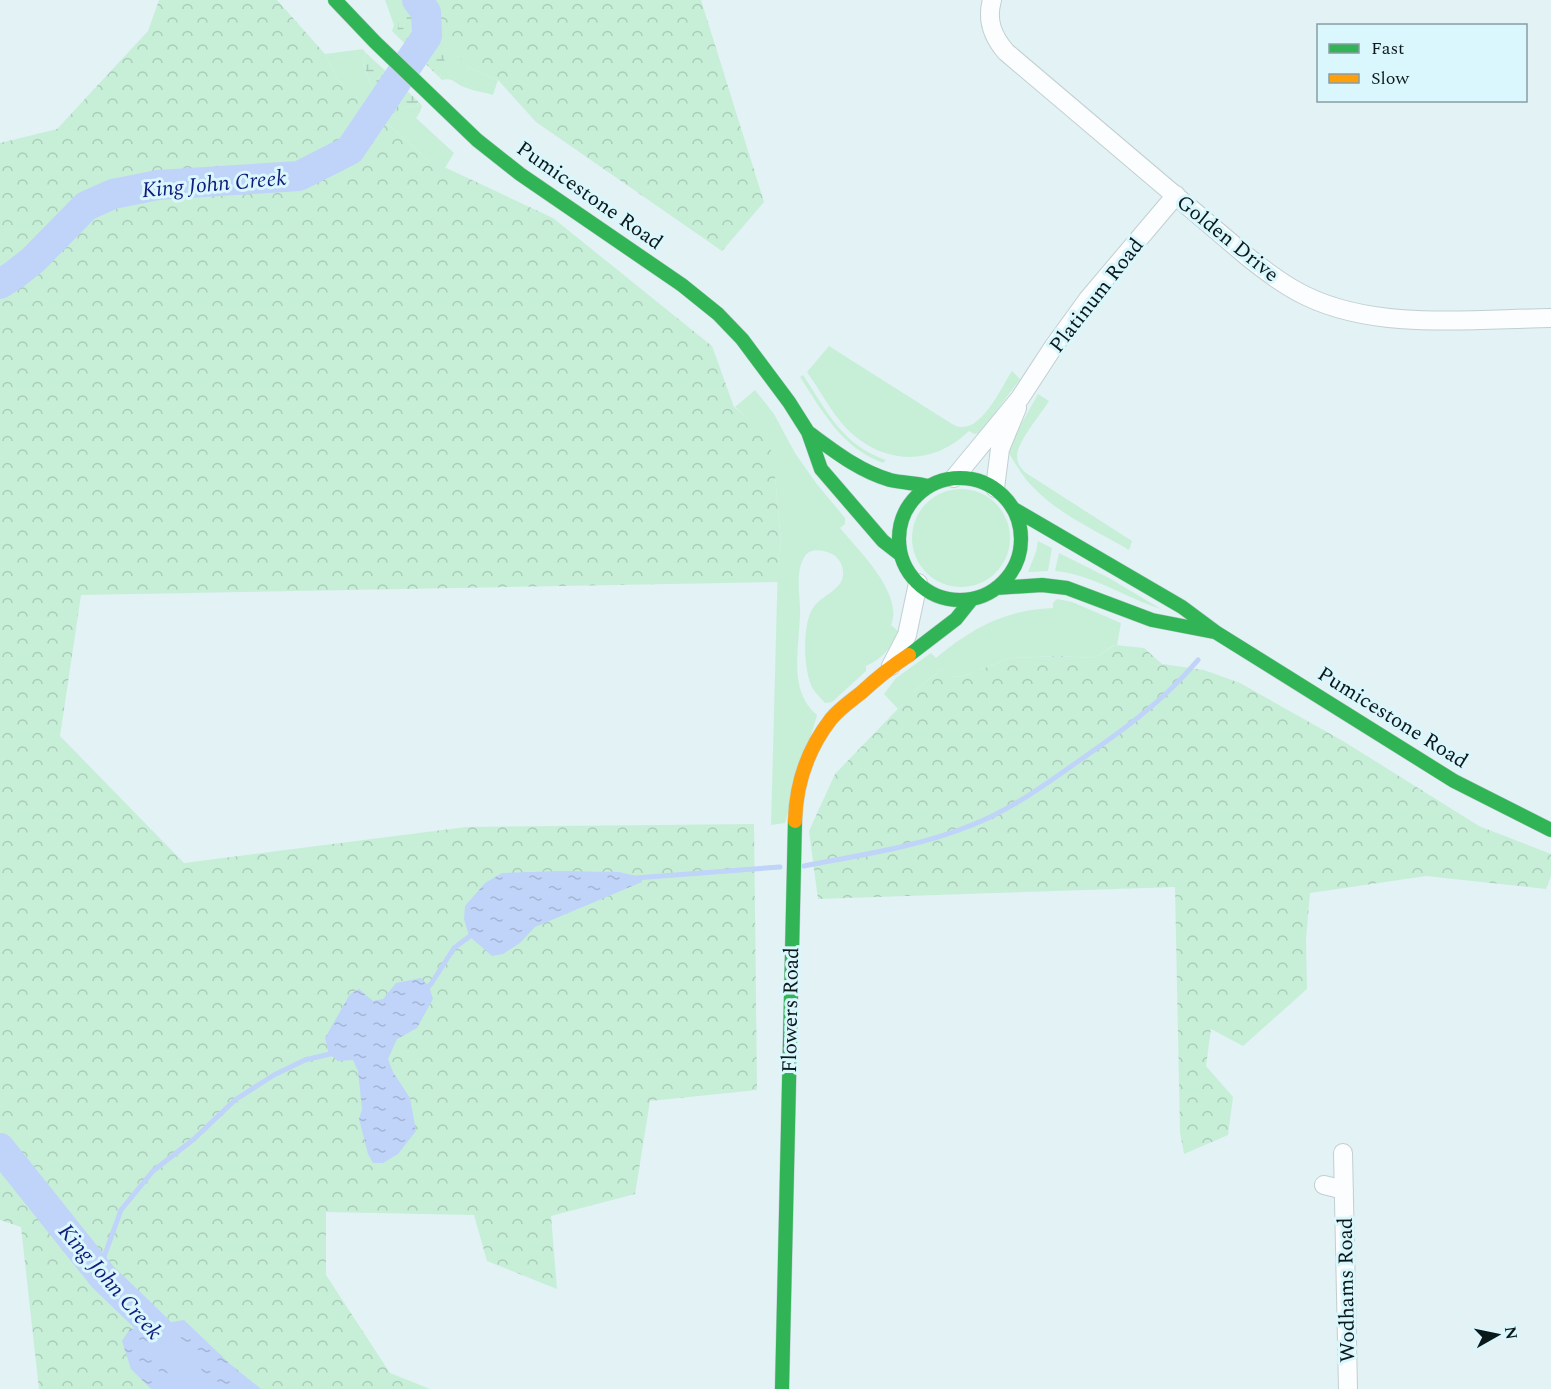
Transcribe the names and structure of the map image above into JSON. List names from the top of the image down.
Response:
{
  "streets": {
    "main road": ["Pumicestone Road", "Flowers Road"],
    "street": ["Golden Drive", "Platinum Road", "Wodhams Road"]
  },
  "crossings": [
    ["Pumicestone Road", "Platinum Road"],
    ["Pumicestone Road", "Flowers Road"],
    ["Golden Drive", "Platinum Road"],
    ["Platinum Road", "Flowers Road"]
  ],
  "water": ["King John Creek"],
  "legend": ["Fast", "Slow"],
  "north": "right"
}
